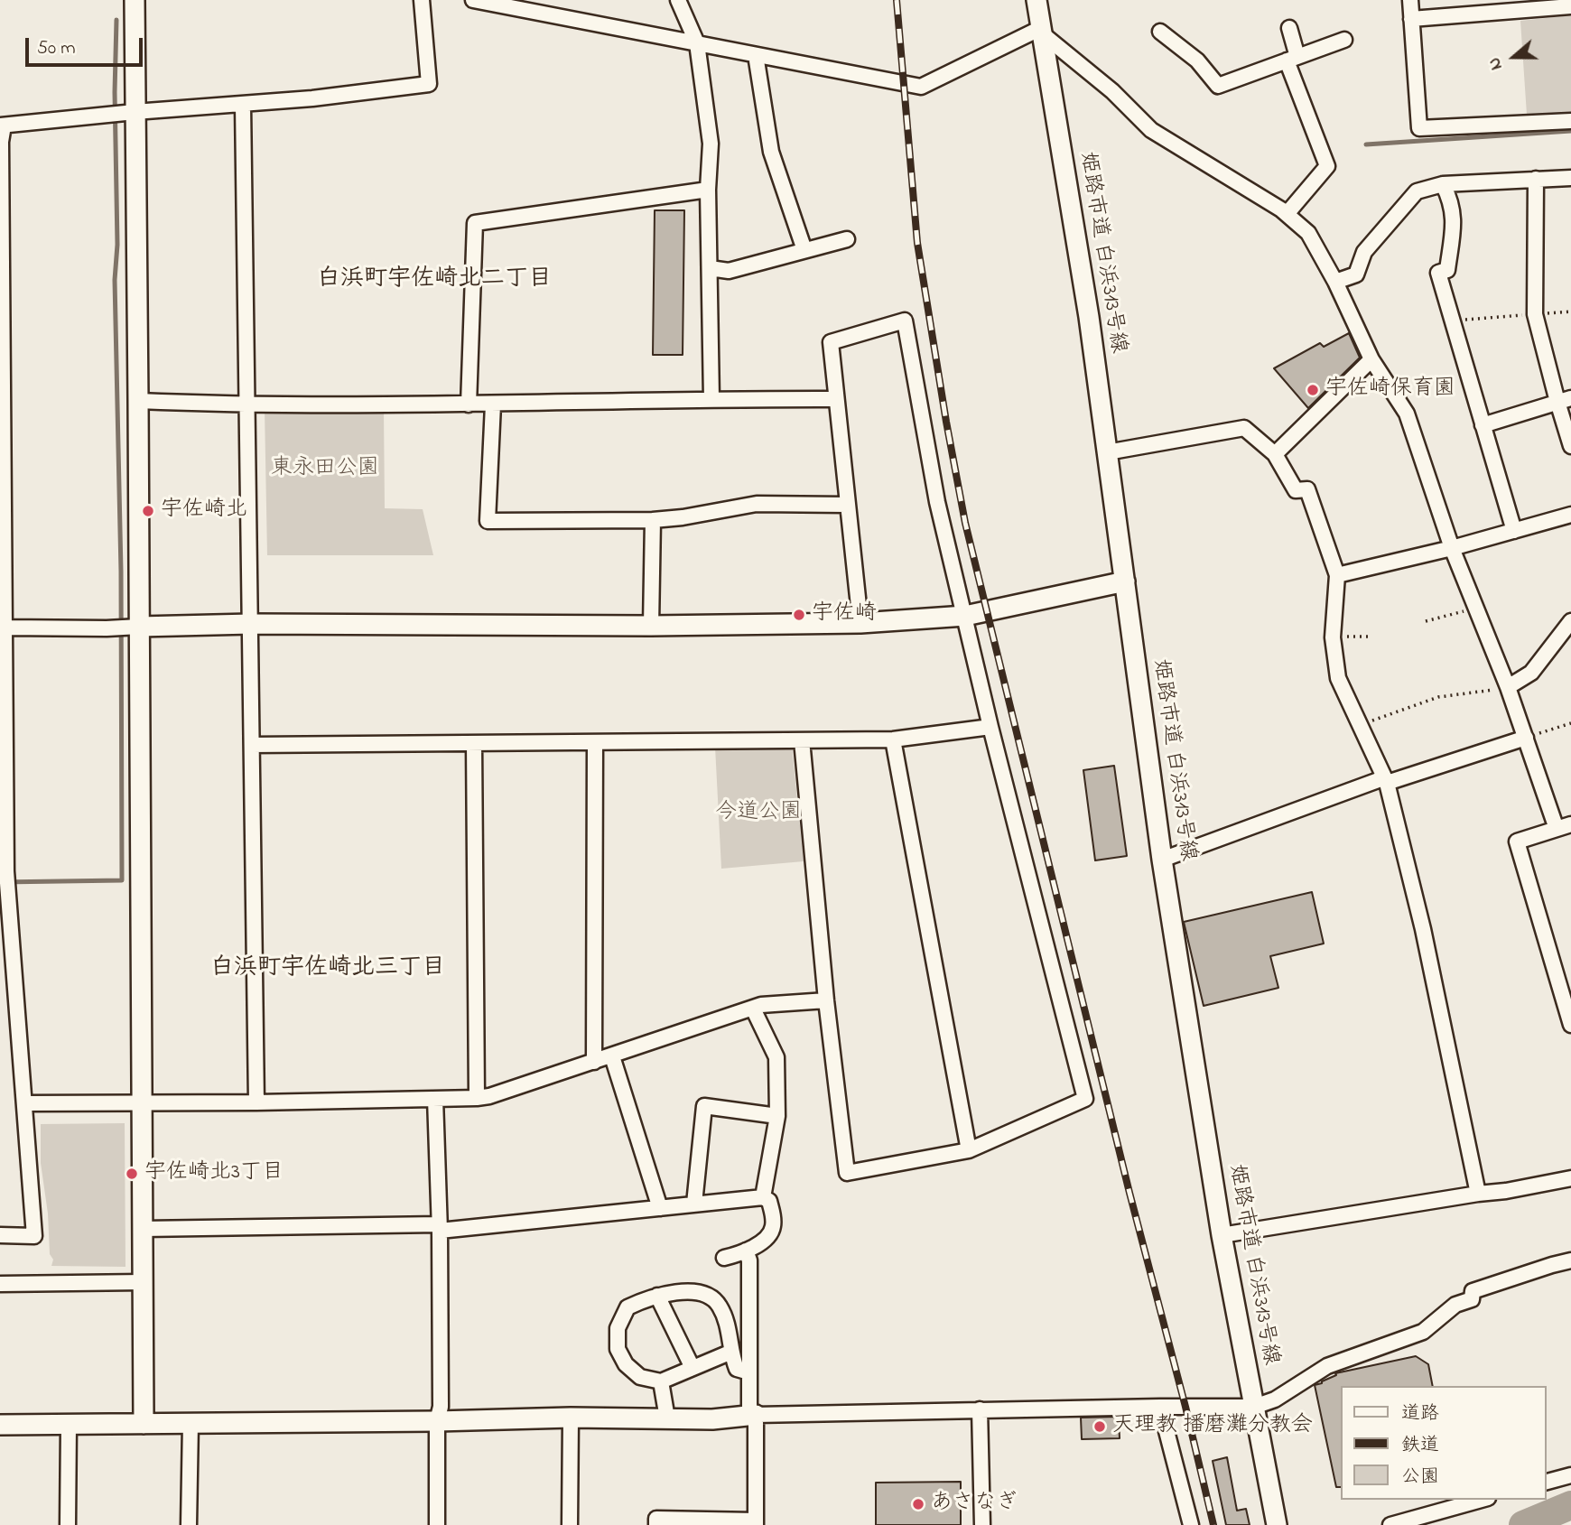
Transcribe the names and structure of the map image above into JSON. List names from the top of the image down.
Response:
{
  "streets": {
    "street": ["姫路市道 白浜313号線"]
  },
  "districts": ["白浜町宇佐崎北二丁目", "白浜町宇佐崎北三丁目"],
  "parks": ["東永田公園", "今道公園"],
  "places": [
    "宇佐崎保育園",
    "宇佐崎北",
    "宇佐崎",
    "宇佐崎北3丁目",
    "天理教 播磨灘分教会",
    "あさなぎ"
  ],
  "legend": ["道路", "鉄道", "公園"],
  "scale_bar": "50 m",
  "north": "left"
}
